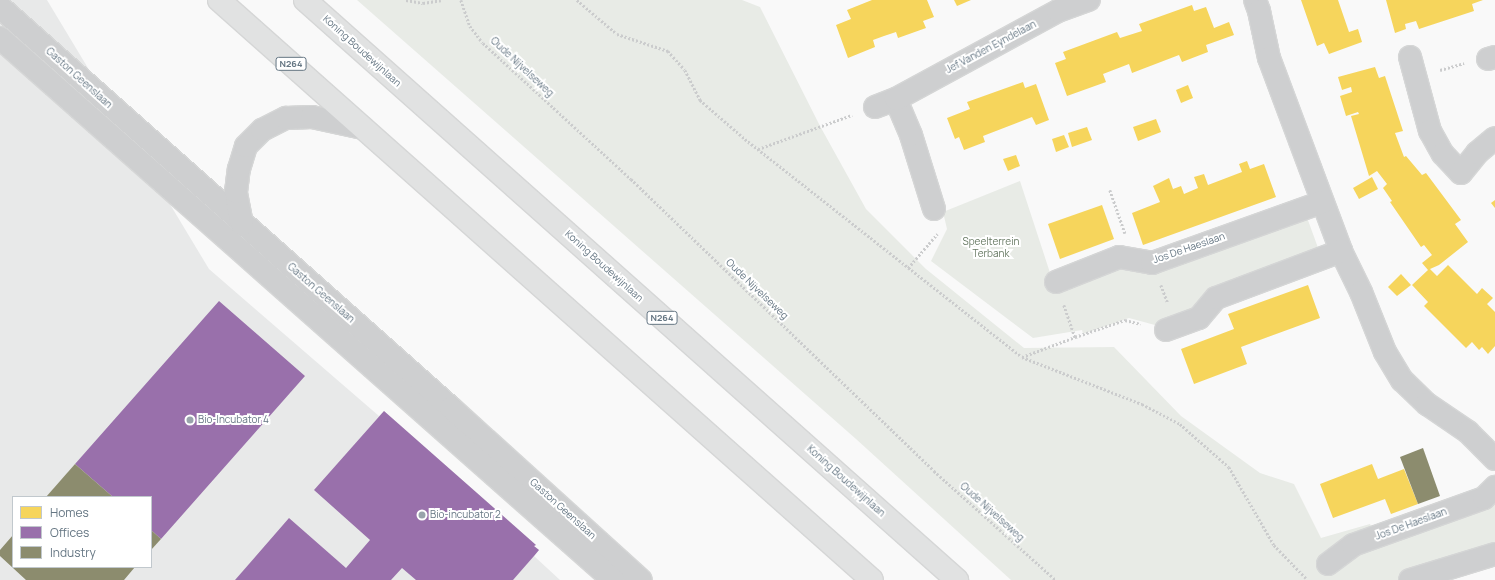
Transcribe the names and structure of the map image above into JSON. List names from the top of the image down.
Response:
{
  "streets": {
    "highway": ["Koning Boudewijnlaan", "N264"],
    "street": ["Jef Vanden Eyndelaan", "Gaston Geenslaan", "Jos De Haeslaan"],
    "path": ["Oude Nijvelseweg"]
  },
  "parks": ["Speelterrein Terbank"],
  "places": ["Bio-Incubator 4", "Bio-incubator 2"],
  "legend": ["Homes", "Offices", "Industry"]
}
